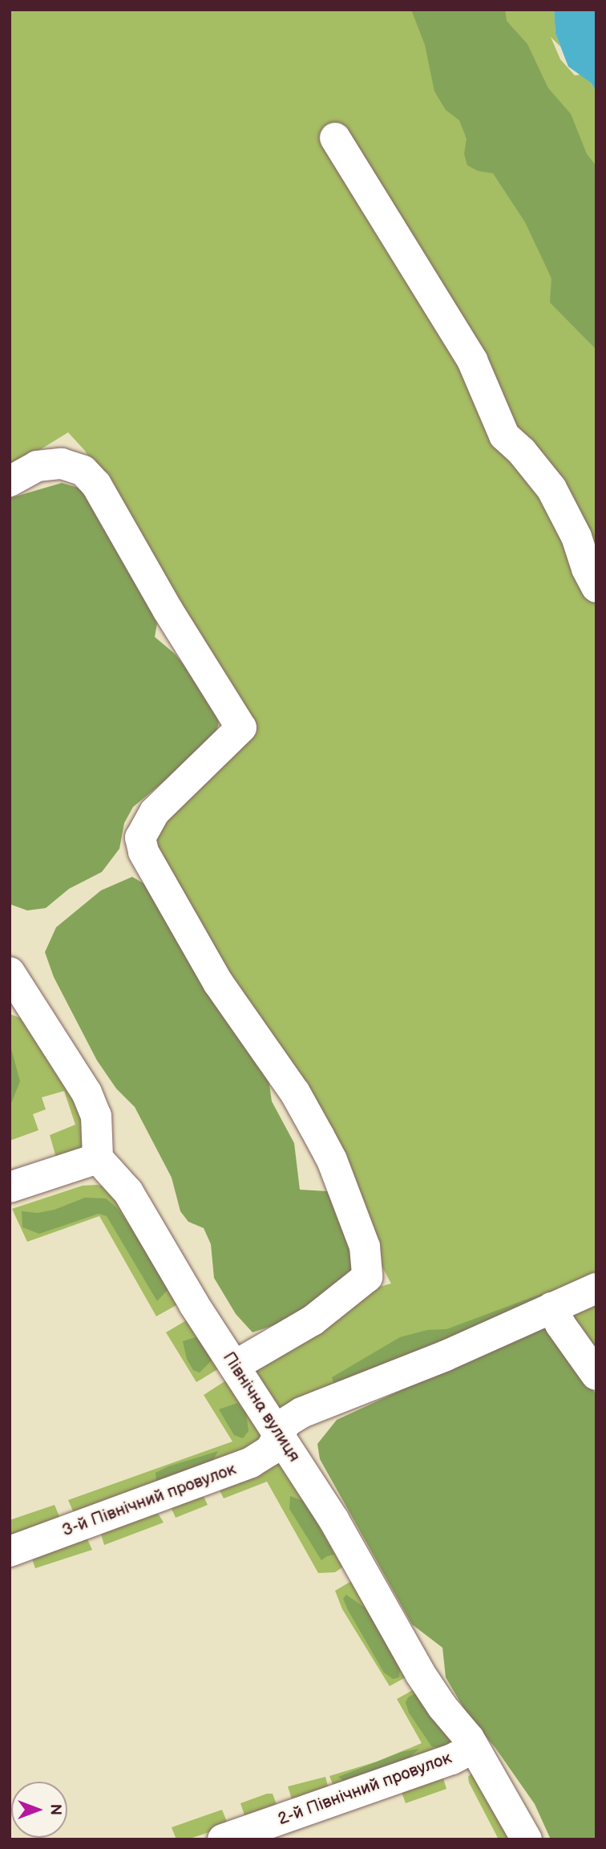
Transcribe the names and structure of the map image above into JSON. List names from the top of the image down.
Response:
{
  "streets": {
    "street": ["Північна вулиця", "3-й Північний провулок", "2-й Північний провулок"]
  },
  "crossings": [
    ["Північна вулиця", "3-й Північний провулок"],
    ["Північна вулиця", "2-й Північний провулок"]
  ],
  "north": "right"
}
